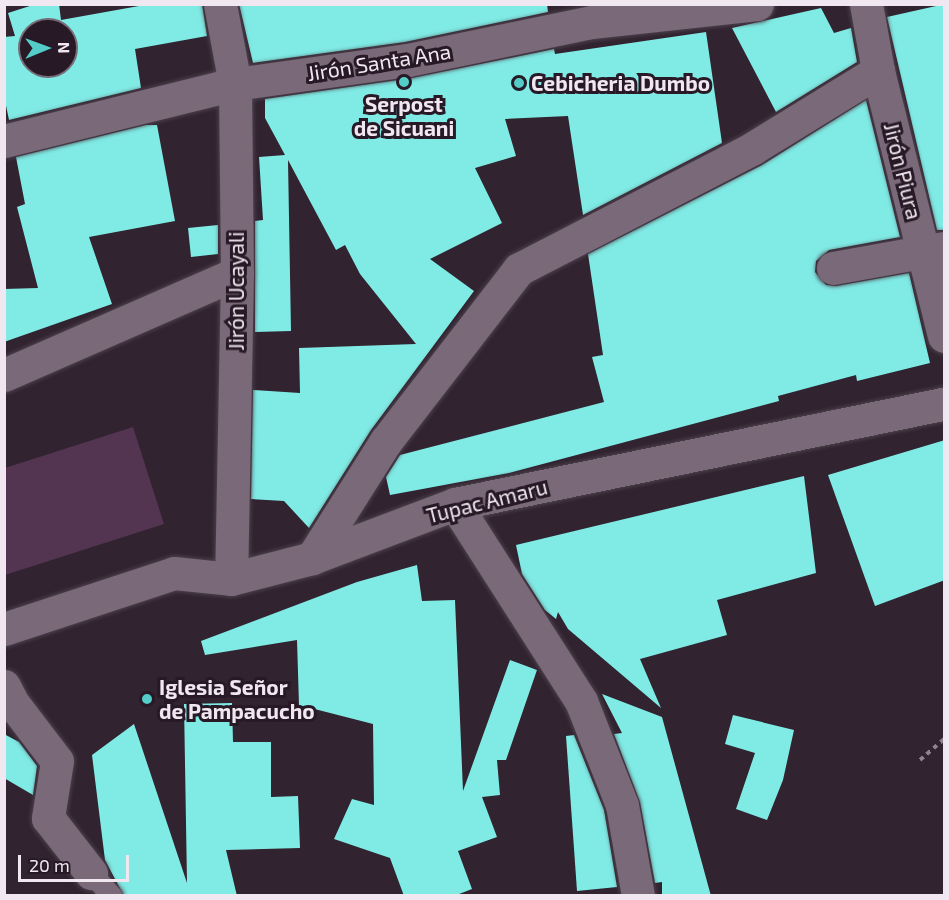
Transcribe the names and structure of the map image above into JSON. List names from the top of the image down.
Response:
{
  "streets": {
    "street": [
      "Jirón Santa Ana",
      "Jirón Piura",
      "Jirón Ucayali",
      "Tupac Amaru"
    ]
  },
  "crossings": [
    ["Jirón Santa Ana", "Jirón Ucayali"],
    ["Jirón Ucayali", "Tupac Amaru"]
  ],
  "places": ["Serpost de Sicuani", "Cebicheria Dumbo", "Iglesia Señor de Pampacucho"],
  "scale_bar": "20 m",
  "north": "right"
}
